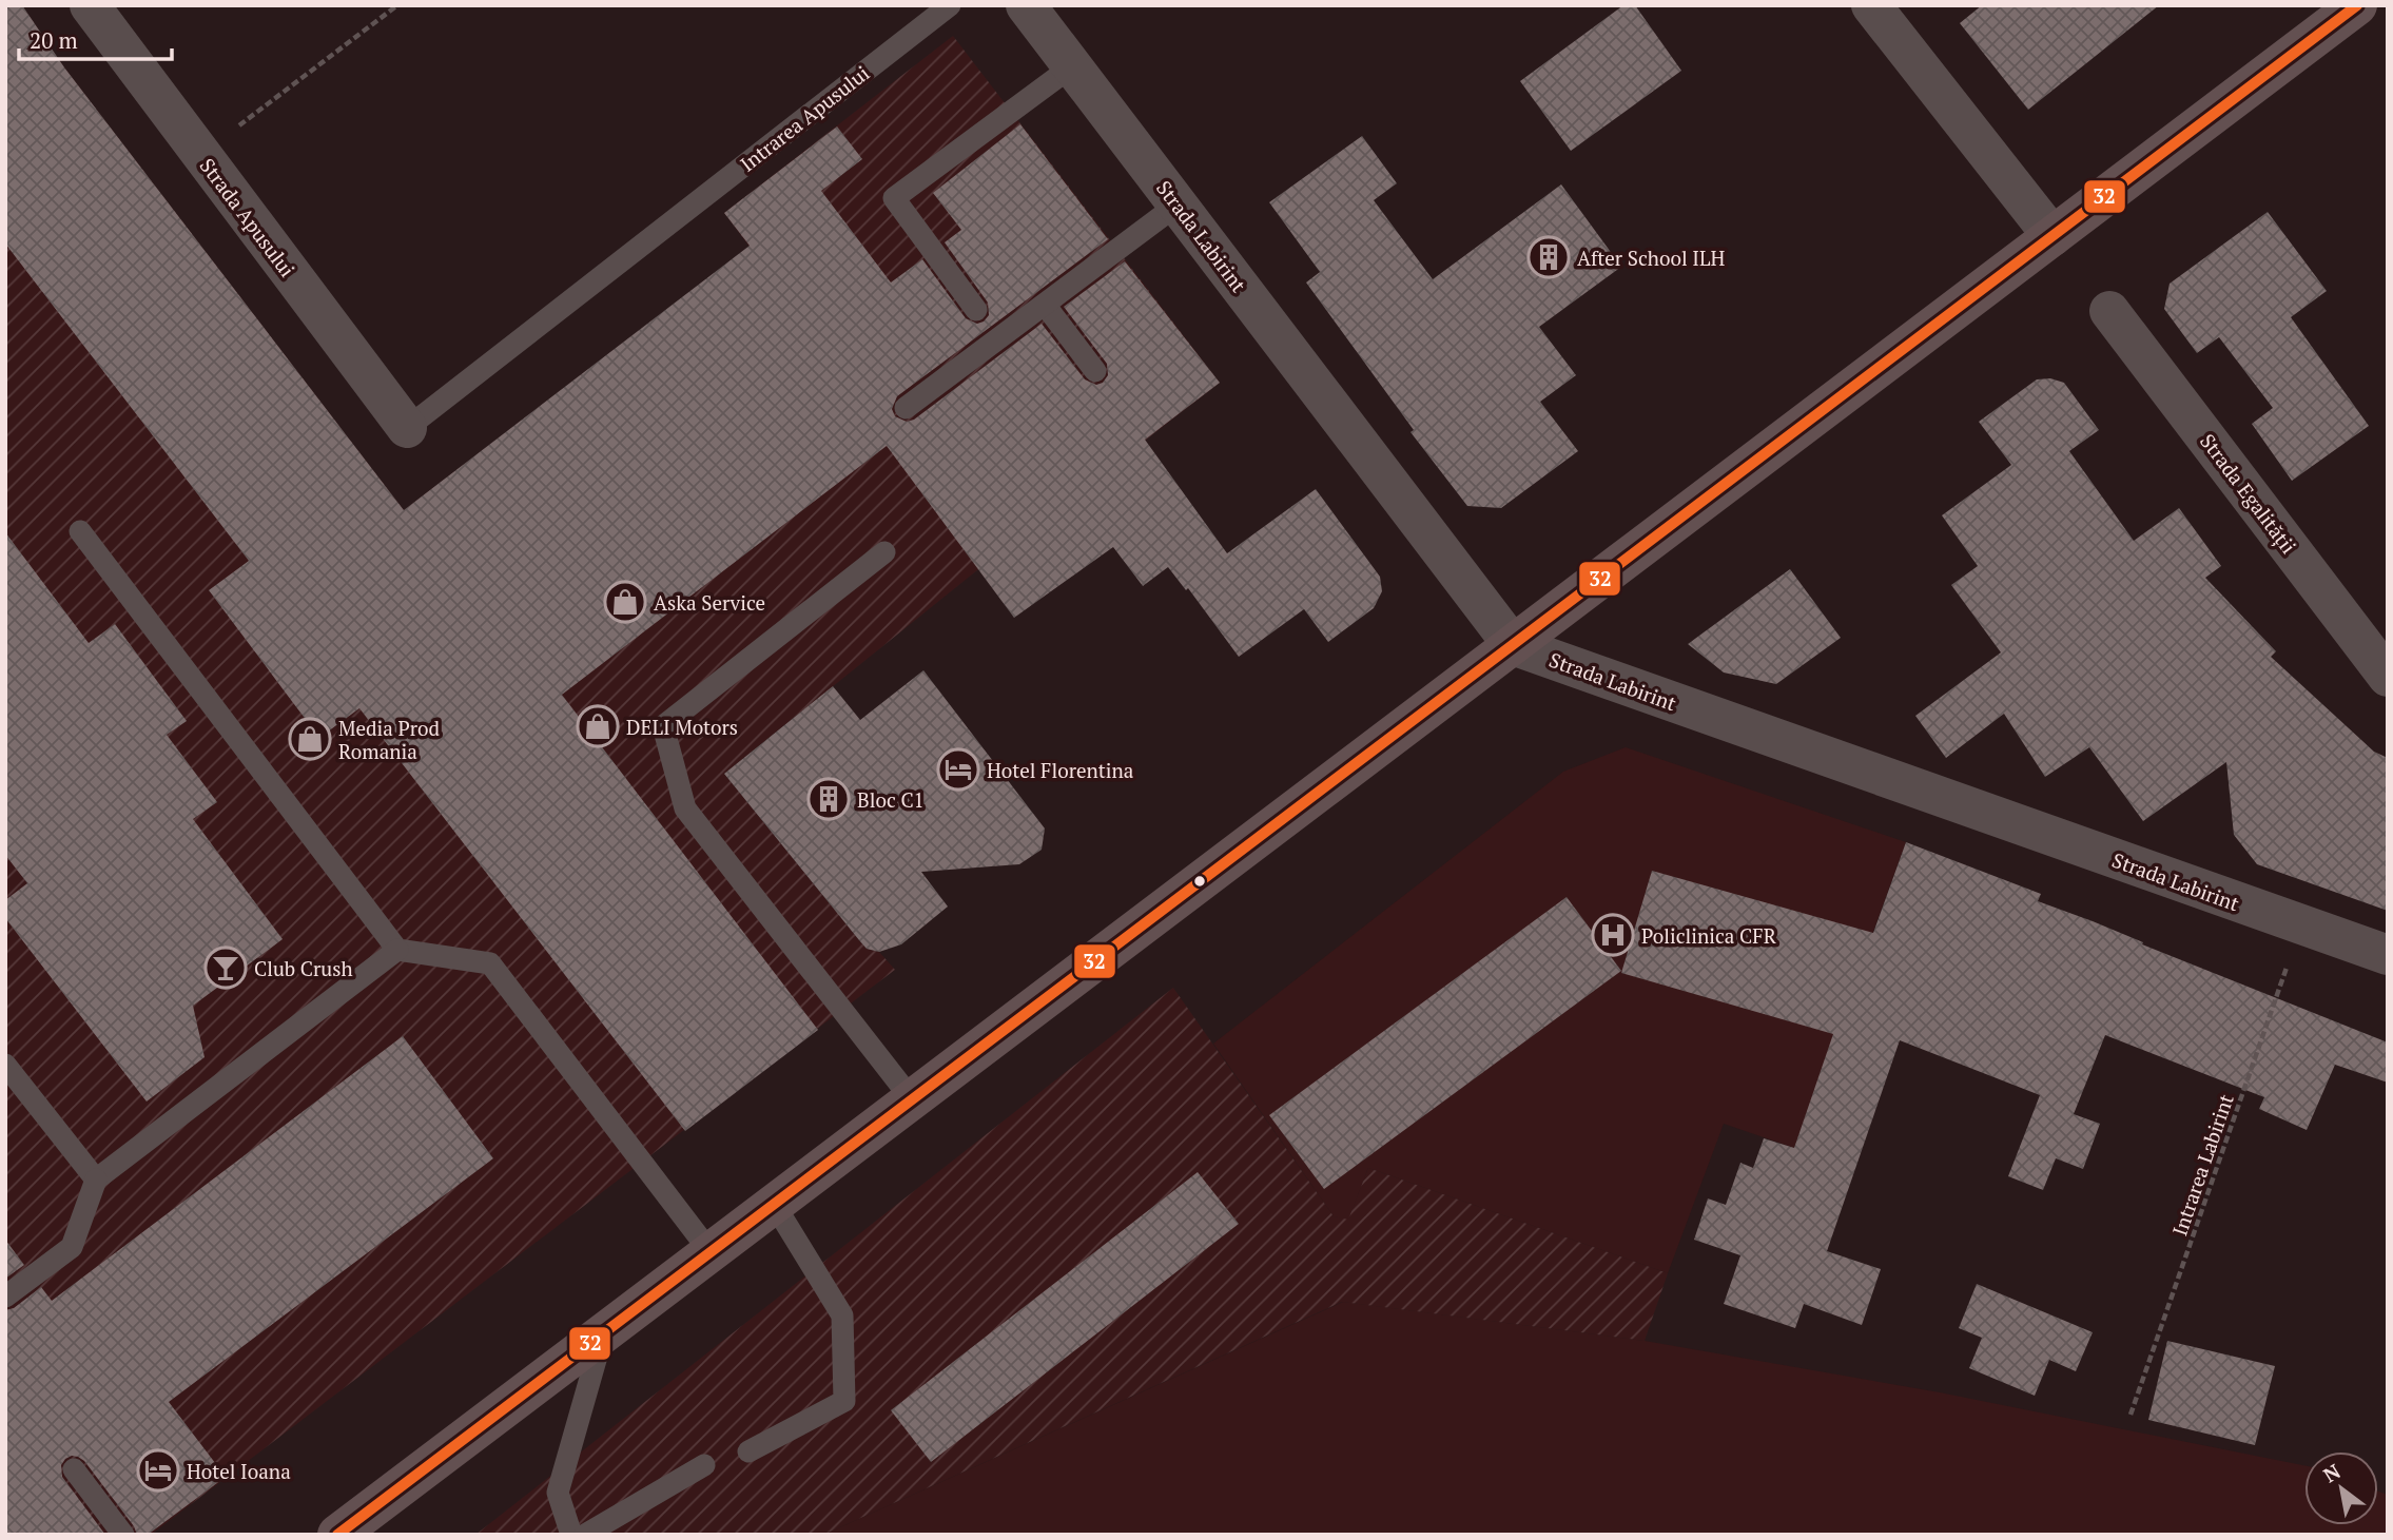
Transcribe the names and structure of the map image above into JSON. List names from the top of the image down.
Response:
{
  "streets": {
    "street": ["Strada Apusului", "Strada Labirint", "Strada Egalității"],
    "lane": ["Intrarea Apusului"],
    "path": ["Intrarea Labirint"]
  },
  "crossings": [
    ["Intrarea Apusului", "Strada Apusului"],
    ["Strada Labirint", "Intrarea Labirint"]
  ],
  "places": {
    "building": ["After School ILH", "Bloc C1"],
    "shop": ["Aska Service", "DELI Motors", "Media Prod Romania"],
    "hotel": ["Hotel Florentina", "Hotel Ioana"],
    "hospital": ["Policlinica CFR"],
    "bar": ["Club Crush"]
  },
  "lines": ["transit line 32"],
  "scale_bar": "20 m",
  "north": "top left"
}
